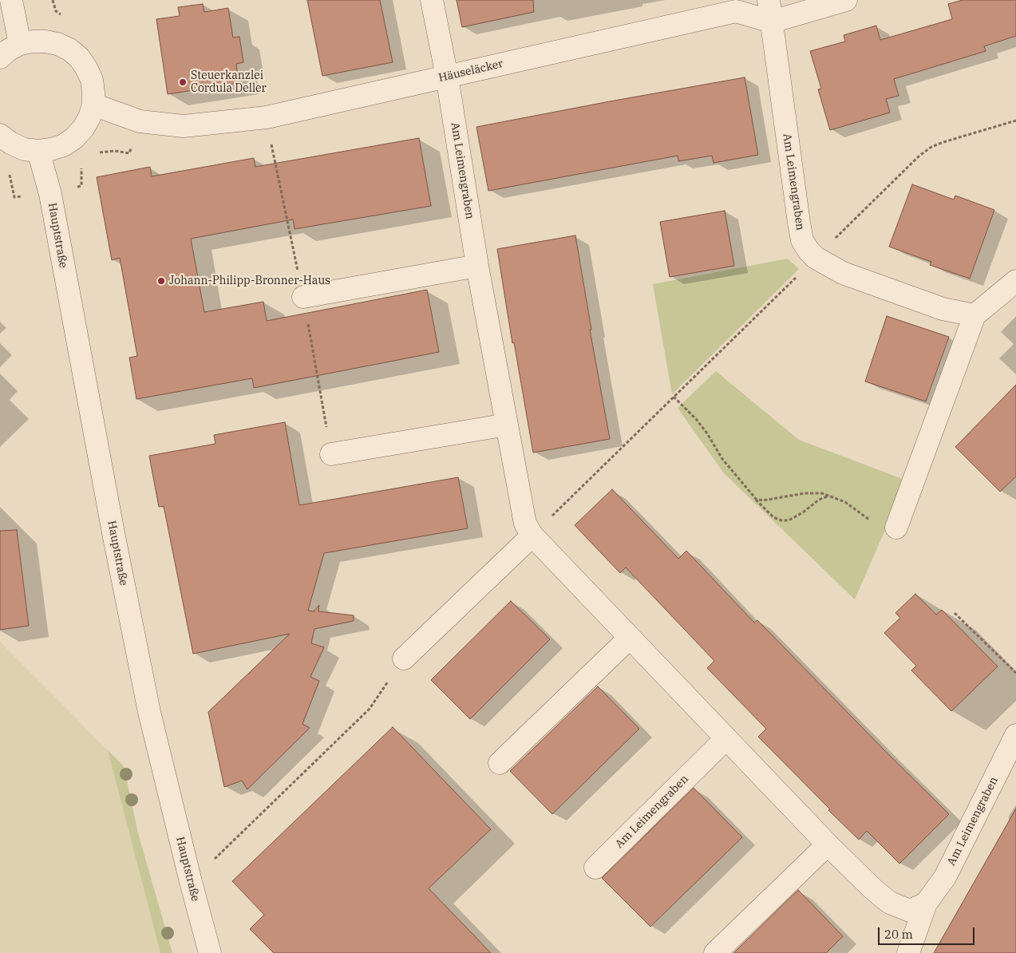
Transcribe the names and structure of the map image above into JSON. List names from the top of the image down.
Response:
{
  "streets": {
    "street": ["Häuseläcker", "Am Leimengraben", "Hauptstraße"]
  },
  "crossings": [
    ["Häuseläcker", "Am Leimengraben"]
  ],
  "places": ["Steuerkanzlei Cordula Deller", "Johann-Philipp-Bronner-Haus"],
  "scale_bar": "20 m"
}
